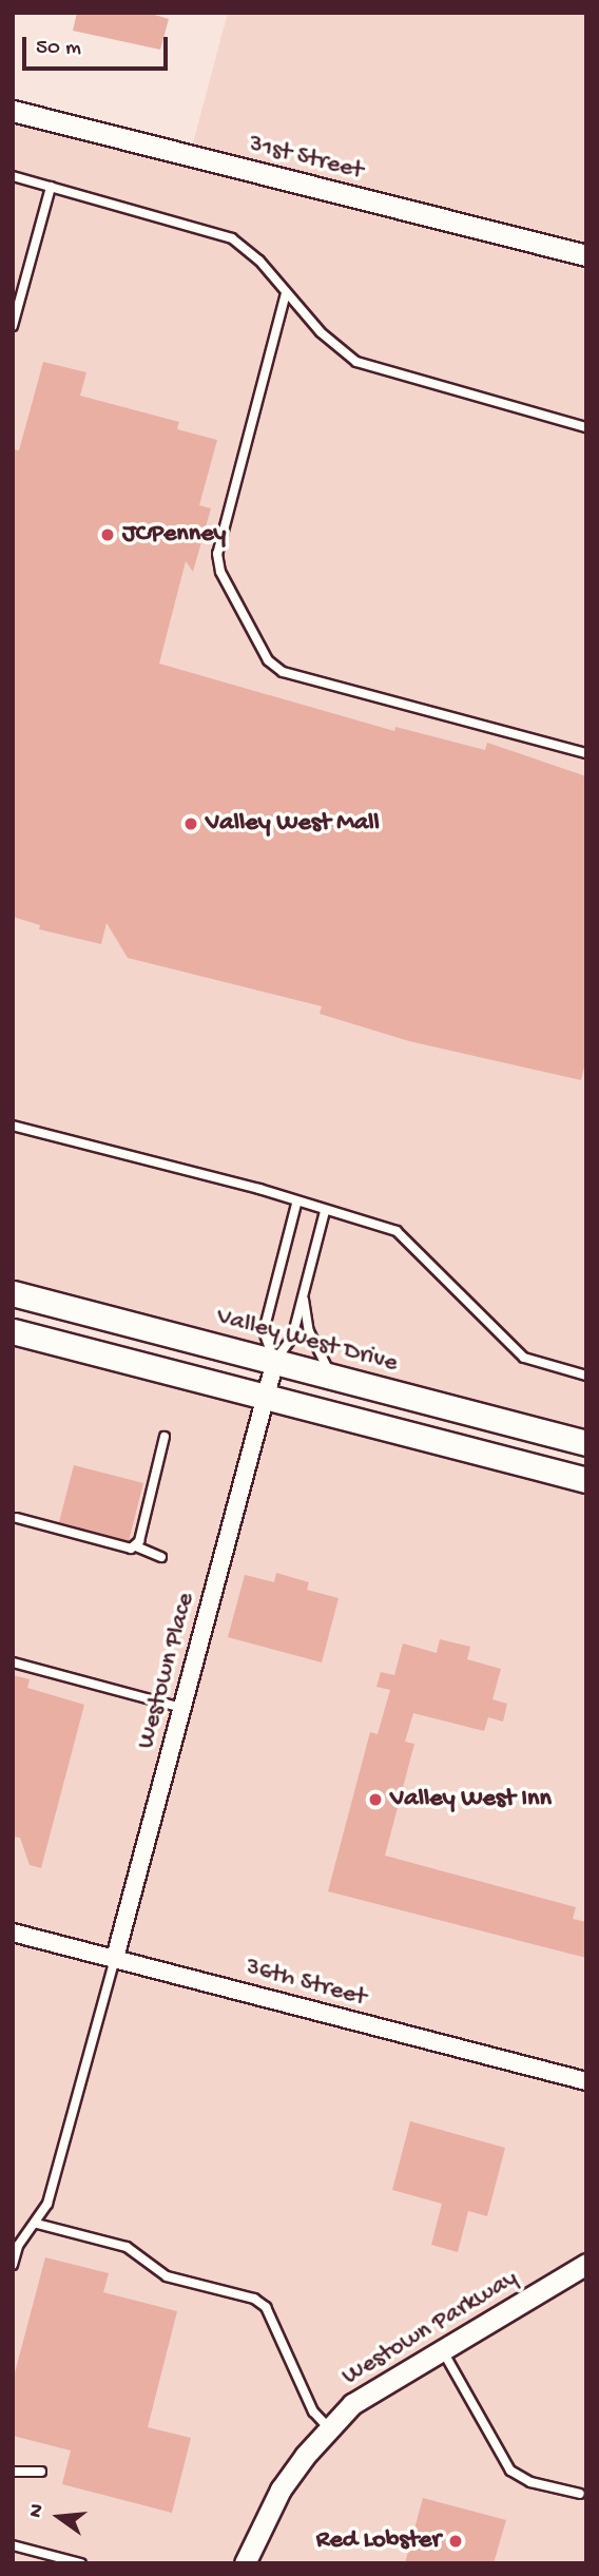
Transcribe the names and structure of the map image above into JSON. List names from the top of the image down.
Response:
{
  "streets": {
    "main road": ["Valley West Drive"],
    "street": [
      "31st Street",
      "Westown Place",
      "36th Street",
      "Westown Parkway"
    ]
  },
  "crossings": [
    ["Valley West Drive", "Westown Place"],
    ["Westown Place", "36th Street"]
  ],
  "places": [
    "JCPenney",
    "Valley West Mall",
    "Valley West Inn",
    "Red Lobster"
  ],
  "scale_bar": "50 m",
  "north": "left"
}
